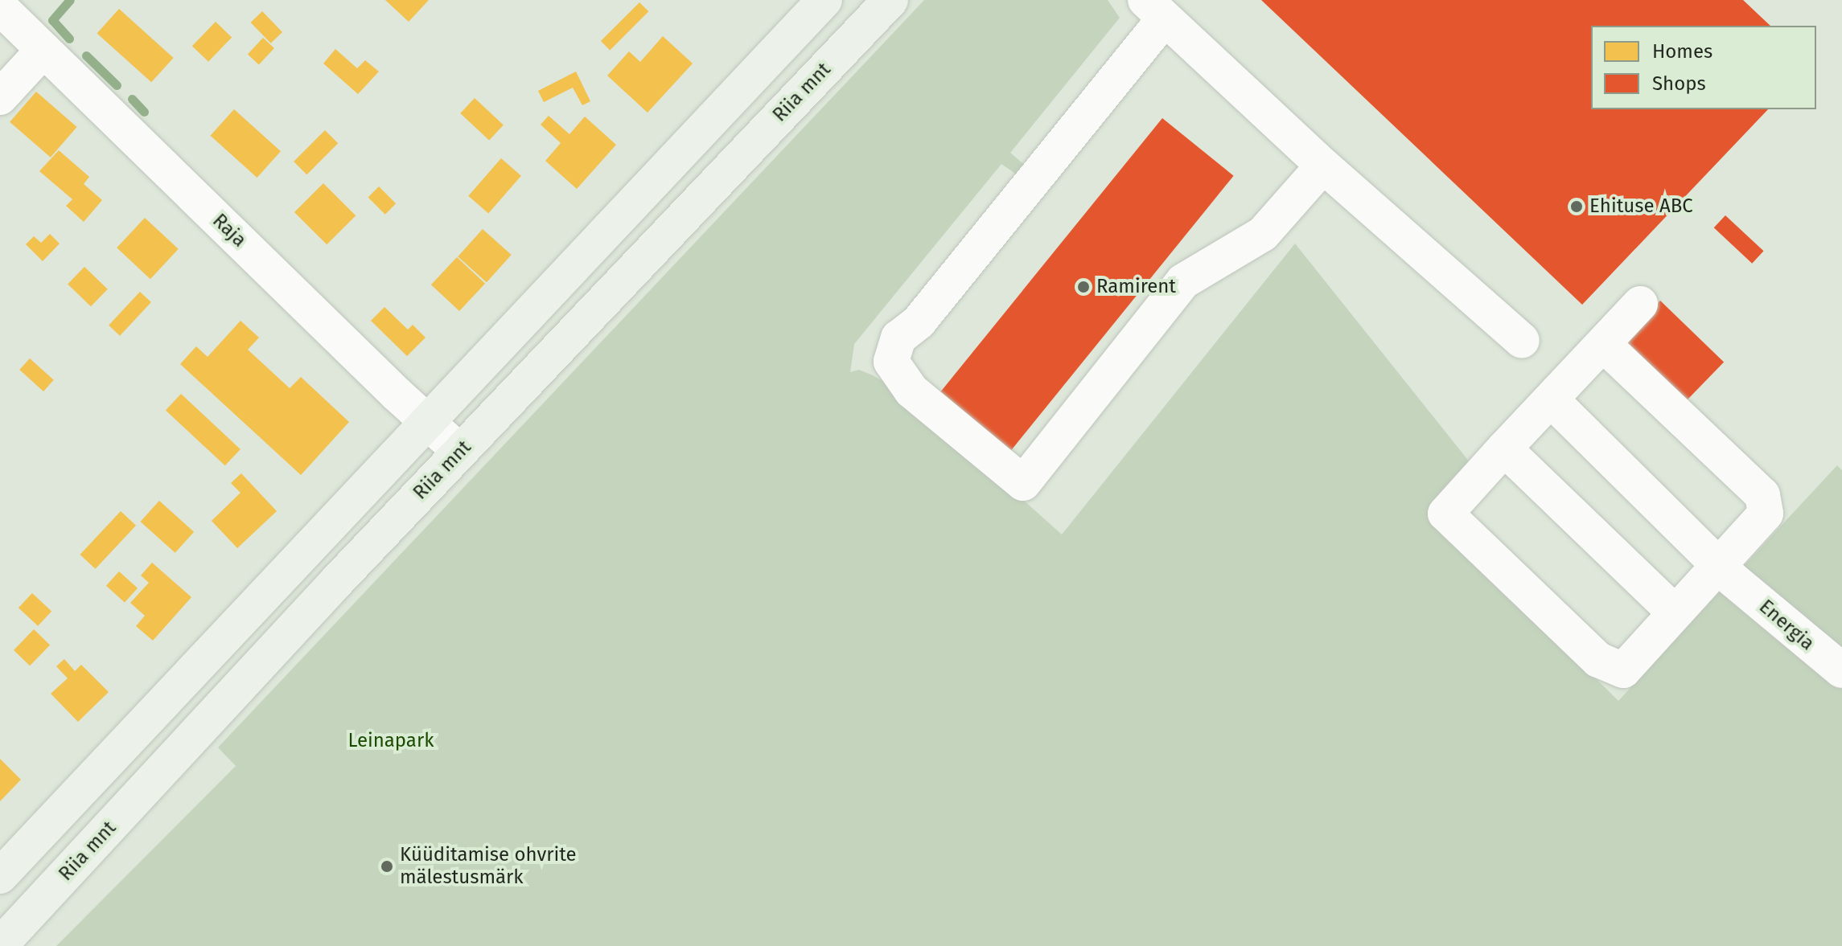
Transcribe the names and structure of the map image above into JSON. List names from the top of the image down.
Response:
{
  "streets": {
    "main road": ["Riia mnt"],
    "street": ["Raja", "Energia"]
  },
  "crossings": [
    ["Riia mnt", "Raja"]
  ],
  "parks": ["Leinapark"],
  "places": ["Ehituse ABC", "Ramirent", "Küüditamise ohvrite mälestusmärk"],
  "legend": ["Homes", "Shops"]
}
